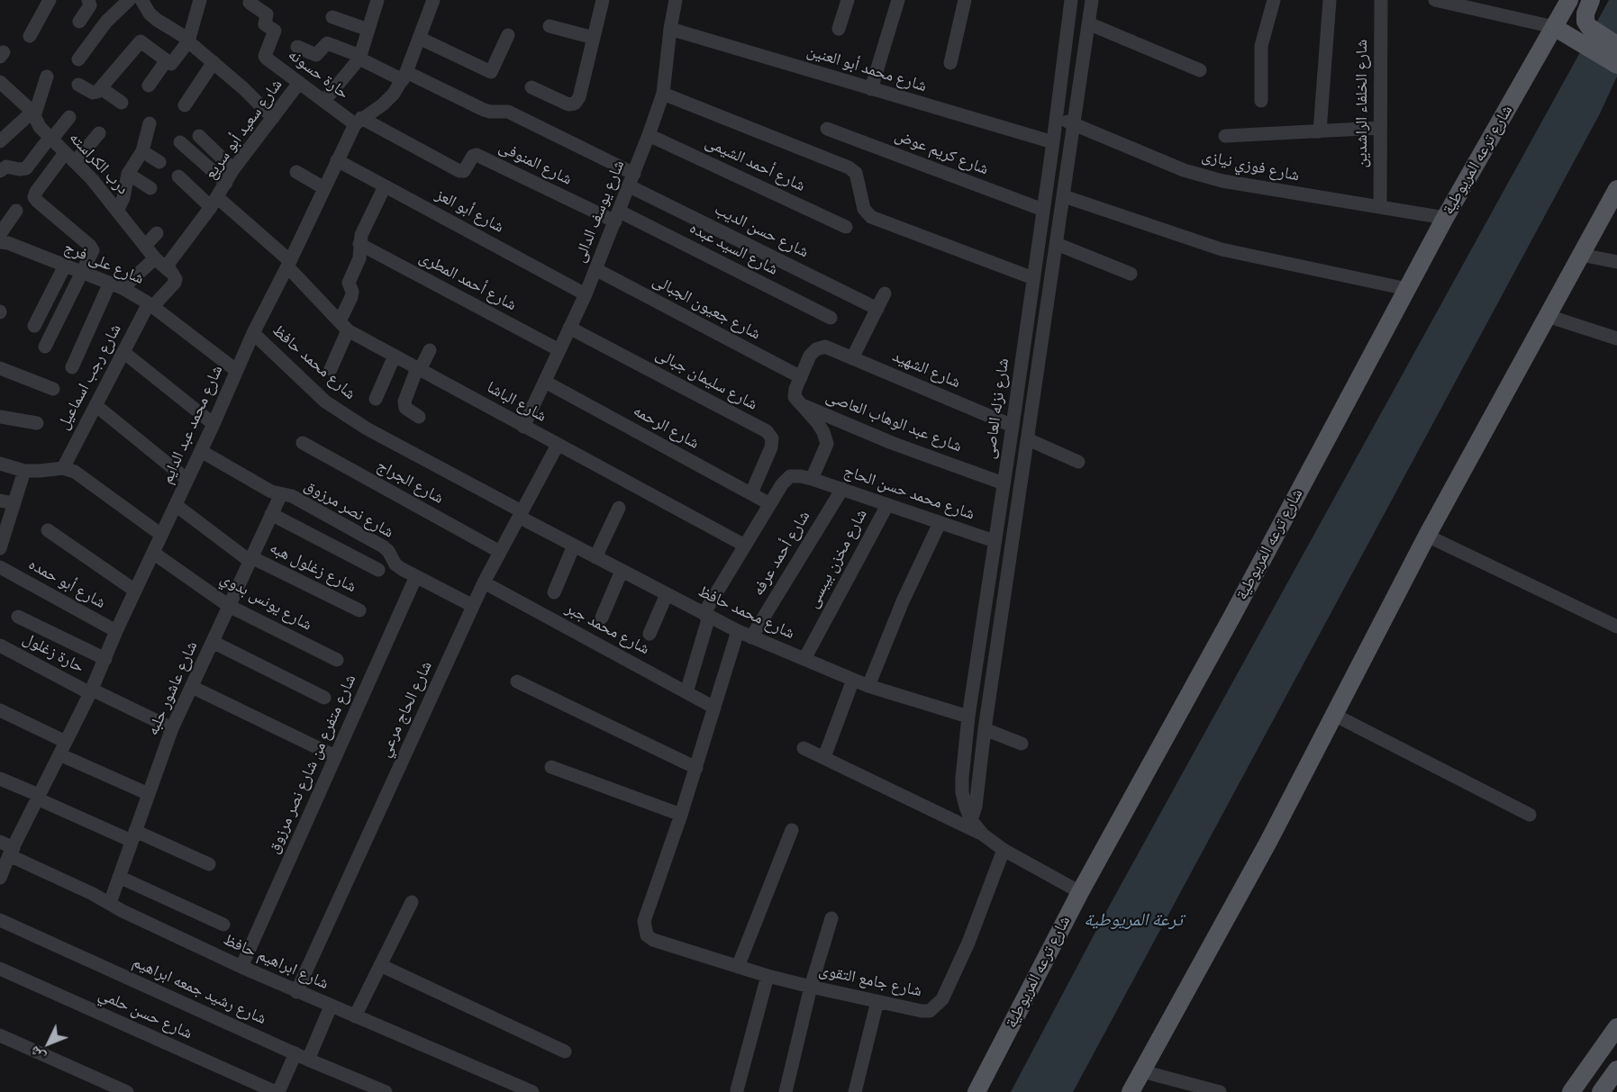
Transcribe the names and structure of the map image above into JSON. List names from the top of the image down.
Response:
{
  "streets": {
    "main road": ["شارع ترعه المريوطية"],
    "street": [
      "شارع محمد أبو العنين",
      "حارة حسونه",
      "شارع الخلفاء الراشدين",
      "شارع سعيد أبو سريع",
      "شارع كريم عوض",
      "درب الكراسته",
      "شارع المنوفى",
      "شارع أحمد الشيمى",
      "شارع فوزي نيازى",
      "شارع أبو العز",
      "شارع يوسف الدالى",
      "شارع حسن الديب",
      "شارع السيد عبده",
      "شارع على فرج",
      "شارع أحمد المطرى",
      "شارع جعيون الجبالى",
      "شارع محمد حافظ",
      "شارع الشهيد",
      "شارع رجب اسماعيل",
      "شارع سليمان جبالى",
      "شارع الباشا",
      "شارع نزله العاصى",
      "شارع عبد الوهاب العاصى",
      "شارع محمد عبد الدايم",
      "شارع الرحمه",
      "شارع الجراج",
      "شارع محمد حسن الحاج",
      "شارع نصر مرزوق",
      "شارع أحمد عرفه",
      "شارع مخزن بيبسى",
      "شارع زغلول هبه",
      "شارع أبو حمده",
      "شارع يونس بدوي",
      "شارع محمد جبر",
      "حارة زغلول",
      "شارع عاشور حلبه",
      "شارع الحاج مرعي",
      "شارع متفرع من شارع نصر مرزوق",
      "شارع ابراهيم حافظ",
      "شارع جامع التقوى",
      "شارع رشيد جمعه ابراهيم",
      "شارع حسن حلمي"
    ]
  },
  "crossings": [
    ["شارع محمد أبو العنين", "شارع يوسف الدالى"],
    ["شارع محمد أبو العنين", "شارع نزله العاصى"],
    ["حارة حسونه", "شارع سعيد أبو سريع"],
    ["حارة حسونه", "شارع المنوفى"],
    ["حارة حسونه", "شارع محمد عبد الدايم"],
    ["شارع الخلفاء الراشدين", "شارع فوزي نيازى"],
    ["شارع سعيد أبو سريع", "درب الكراسته"],
    ["شارع سعيد أبو سريع", "شارع رجب اسماعيل"],
    ["شارع سعيد أبو سريع", "شارع الباشا"],
    ["شارع كريم عوض", "شارع نزله العاصى"],
    ["شارع ترعه المريوطية", "شارع فوزي نيازى"],
    ["شارع ترعه المريوطية", "شارع نزله العاصى"],
    ["درب الكراسته", "شارع رجب اسماعيل"],
    ["شارع المنوفى", "شارع يوسف الدالى"],
    ["شارع المنوفى", "شارع السيد عبده"],
    ["شارع المنوفى", "شارع محمد عبد الدايم"],
    ["شارع أحمد الشيمى", "شارع يوسف الدالى"],
    ["شارع فوزي نيازى", "شارع نزله العاصى"],
    ["شارع أبو العز", "شارع يوسف الدالى"],
    ["شارع أبو العز", "شارع محمد عبد الدايم"],
    ["شارع يوسف الدالى", "شارع حسن الديب"],
    ["شارع يوسف الدالى", "شارع السيد عبده"],
    ["شارع يوسف الدالى", "شارع أحمد المطرى"],
    ["شارع يوسف الدالى", "شارع جعيون الجبالى"],
    ["شارع يوسف الدالى", "شارع سليمان جبالى"],
    ["شارع يوسف الدالى", "شارع الباشا"],
    ["شارع يوسف الدالى", "شارع الرحمه"],
    ["شارع على فرج", "شارع رجب اسماعيل"],
    ["شارع على فرج", "شارع محمد عبد الدايم"],
    ["شارع جعيون الجبالى", "شارع الشهيد"],
    ["شارع محمد حافظ", "شارع نزله العاصى"],
    ["شارع محمد حافظ", "شارع محمد عبد الدايم"],
    ["شارع محمد حافظ", "شارع أحمد عرفه"],
    ["شارع محمد حافظ", "شارع مخزن بيبسى"],
    ["شارع محمد حافظ", "شارع الحاج مرعي"],
    ["شارع الشهيد", "شارع نزله العاصى"],
    ["شارع سليمان جبالى", "شارع الرحمه"],
    ["شارع الباشا", "شارع محمد عبد الدايم"],
    ["شارع الباشا", "شارع الحاج مرعي"],
    ["شارع نزله العاصى", "شارع عبد الوهاب العاصى"],
    ["شارع نزله العاصى", "شارع محمد حسن الحاج"],
    ["شارع نزله العاصى", "شارع جامع التقوى"],
    ["شارع محمد عبد الدايم", "شارع نصر مرزوق"],
    ["شارع محمد عبد الدايم", "شارع زغلول هبه"],
    ["شارع محمد عبد الدايم", "شارع أبو حمده"],
    ["شارع محمد عبد الدايم", "شارع يونس بدوي"],
    ["شارع محمد عبد الدايم", "حارة زغلول"],
    ["شارع محمد عبد الدايم", "شارع ابراهيم حافظ"],
    ["شارع الجراج", "شارع الحاج مرعي"],
    ["شارع محمد حسن الحاج", "شارع أحمد عرفه"],
    ["شارع محمد حسن الحاج", "شارع مخزن بيبسى"],
    ["شارع نصر مرزوق", "شارع عاشور حلبه"],
    ["شارع نصر مرزوق", "شارع الحاج مرعي"],
    ["شارع نصر مرزوق", "شارع متفرع من شارع نصر مرزوق"],
    ["شارع زغلول هبه", "شارع عاشور حلبه"],
    ["شارع يونس بدوي", "شارع عاشور حلبه"],
    ["شارع محمد جبر", "شارع الحاج مرعي"],
    ["حارة زغلول", "شارع عاشور حلبه"],
    ["شارع عاشور حلبه", "شارع ابراهيم حافظ"],
    ["شارع الحاج مرعي", "شارع ابراهيم حافظ"],
    ["شارع متفرع من شارع نصر مرزوق", "شارع ابراهيم حافظ"]
  ],
  "water": ["ترعة المريوطية"],
  "north": "bottom left"
}
